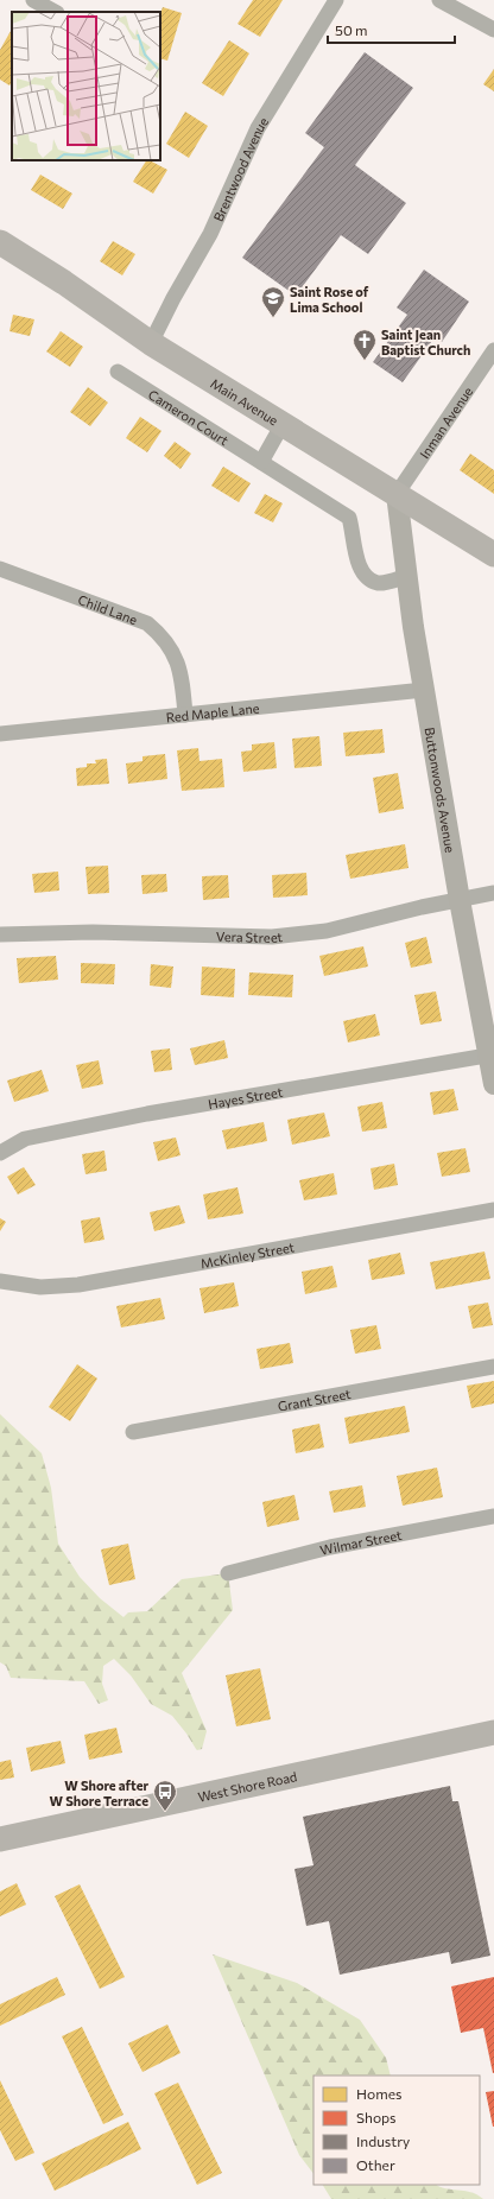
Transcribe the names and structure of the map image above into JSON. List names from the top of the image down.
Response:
{
  "streets": {
    "main road": ["Main Avenue", "West Shore Road"],
    "street": [
      "Brentwood Avenue",
      "Cameron Court",
      "Inman Avenue",
      "Child Lane",
      "Red Maple Lane",
      "Buttonwoods Avenue",
      "Vera Street",
      "Hayes Street",
      "McKinley Street",
      "Grant Street",
      "Wilmar Street"
    ]
  },
  "crossings": [
    ["Brentwood Avenue", "Main Avenue"],
    ["Main Avenue", "Inman Avenue"],
    ["Main Avenue", "Buttonwoods Avenue"],
    ["Cameron Court", "Buttonwoods Avenue"],
    ["Inman Avenue", "Buttonwoods Avenue"],
    ["Child Lane", "Red Maple Lane"],
    ["Red Maple Lane", "Buttonwoods Avenue"],
    ["Buttonwoods Avenue", "Vera Street"],
    ["Buttonwoods Avenue", "Hayes Street"]
  ],
  "places": {
    "school or university": ["Saint Rose of Lima School"],
    "church": ["Saint Jean Baptist Church"],
    "bus stop": ["W Shore after W Shore Terrace"]
  },
  "legend": [
    "Homes",
    "Shops",
    "Industry",
    "Other"
  ],
  "scale_bar": "50 m"
}
